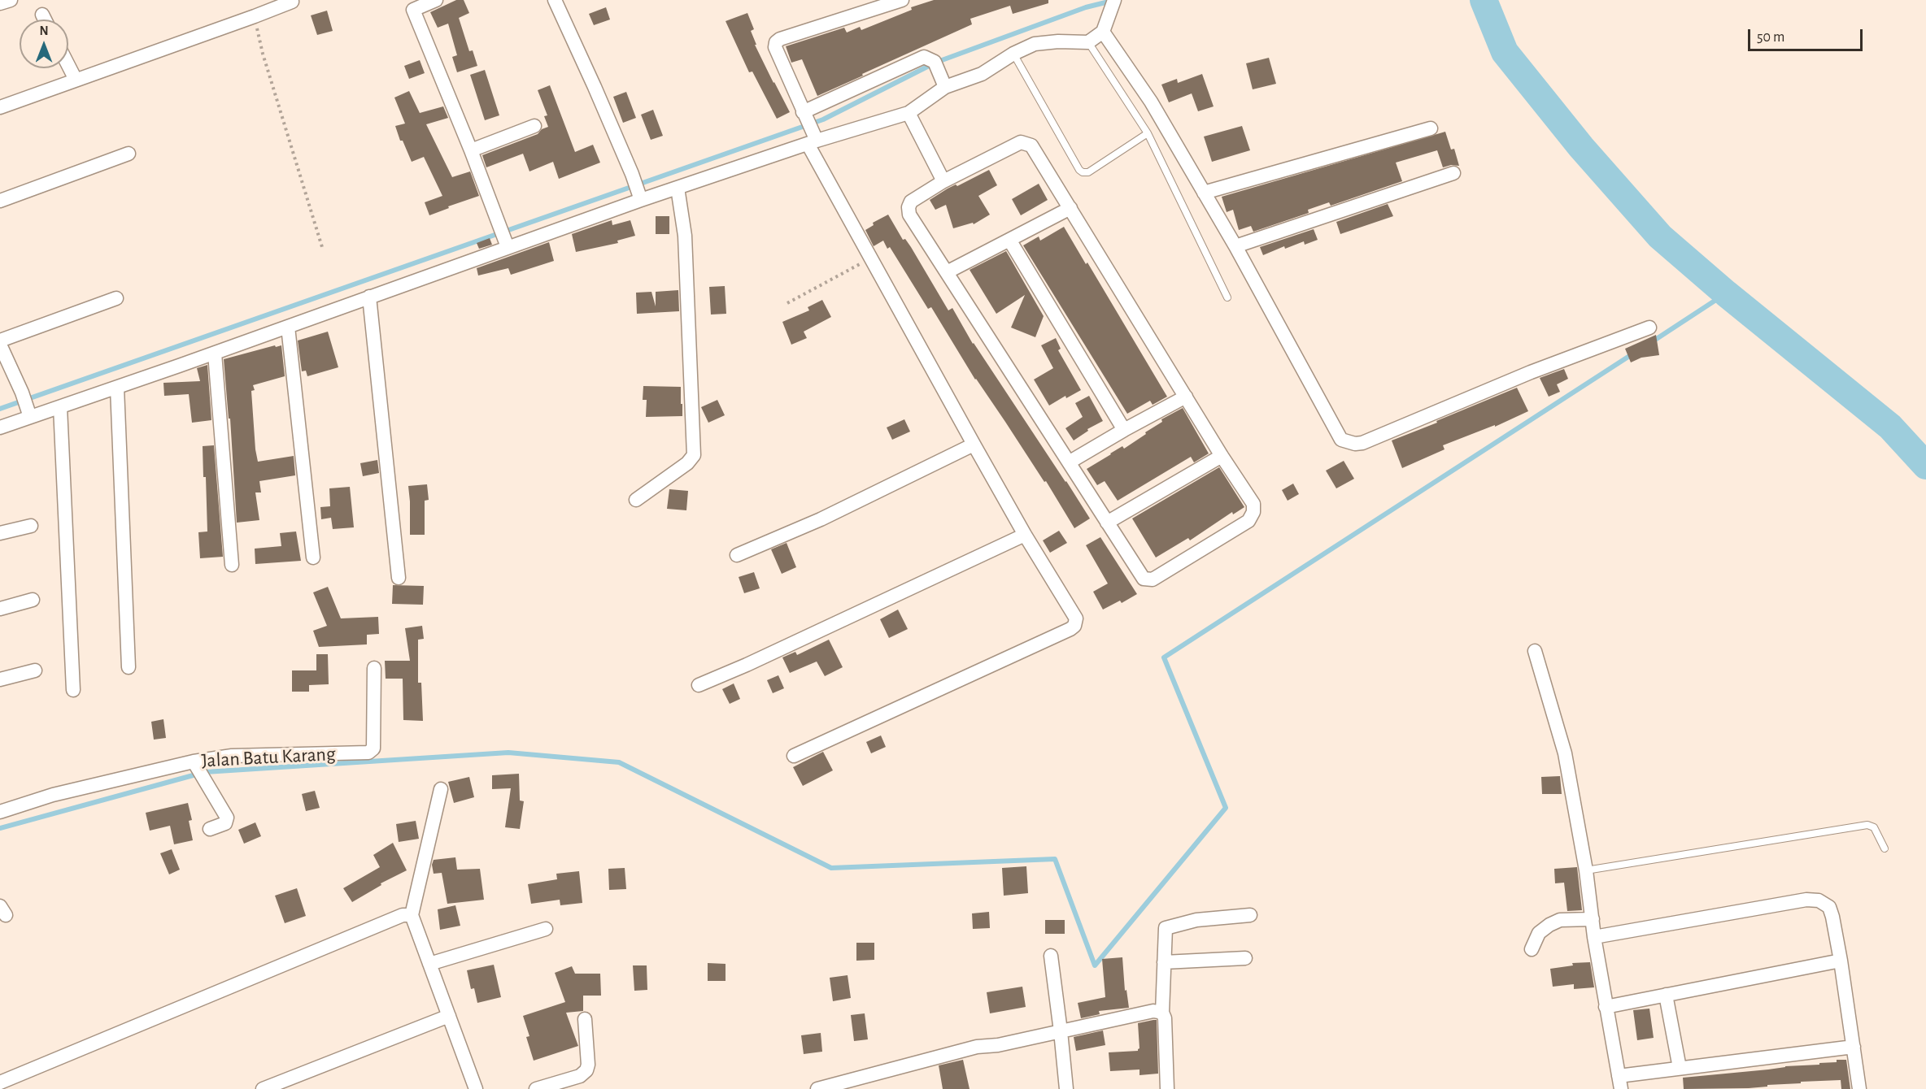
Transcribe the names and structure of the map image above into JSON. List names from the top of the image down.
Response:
{
  "streets": {
    "street": ["Jalan Batu Karang"]
  },
  "scale_bar": "50 m",
  "north": "top"
}
